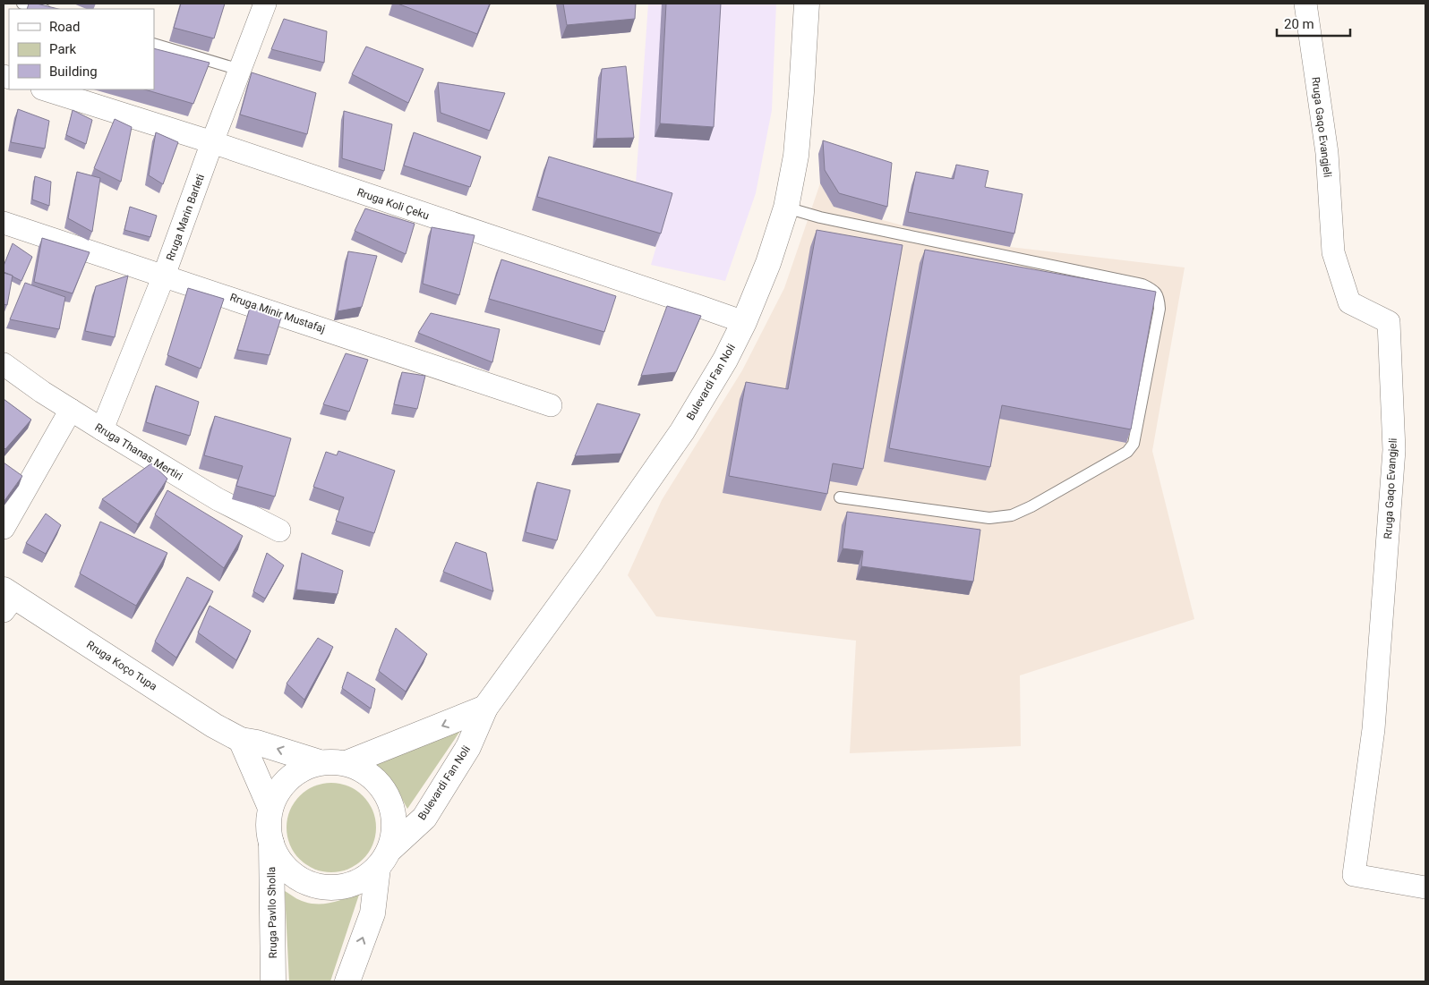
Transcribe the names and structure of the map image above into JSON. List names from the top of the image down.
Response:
{
  "streets": {
    "main road": ["Bulevardi Fan Noli", "Rruga Koço Tupa", "Rruga Pavllo Sholla"],
    "street": [
      "Rruga Gaqo Evangjeli",
      "Rruga Koli Çeku",
      "Rruga Marin Barleti",
      "Rruga Minir Mustafaj",
      "Rruga Thanas Mertiri"
    ]
  },
  "crossings": [
    ["Rruga Koli Çeku", "Rruga Marin Barleti"],
    ["Rruga Koli Çeku", "Bulevardi Fan Noli"],
    ["Rruga Marin Barleti", "Rruga Minir Mustafaj"],
    ["Rruga Marin Barleti", "Rruga Thanas Mertiri"],
    ["Bulevardi Fan Noli", "Rruga Koço Tupa"],
    ["Bulevardi Fan Noli", "Rruga Pavllo Sholla"],
    ["Rruga Koço Tupa", "Rruga Pavllo Sholla"]
  ],
  "legend": ["Road", "Park", "Building"],
  "scale_bar": "20 m"
}
